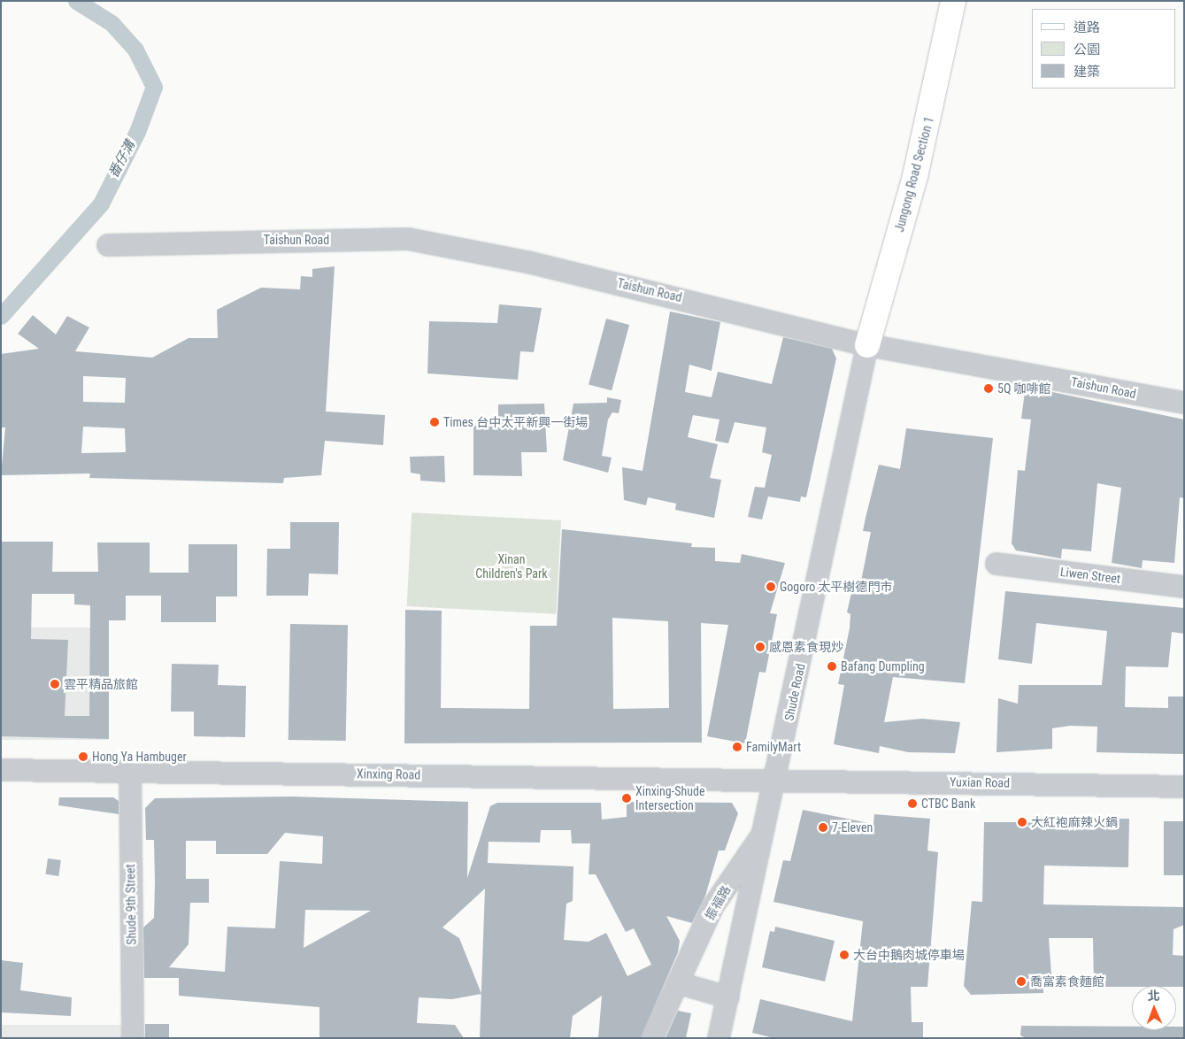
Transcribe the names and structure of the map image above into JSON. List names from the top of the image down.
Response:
{
  "streets": {
    "main road": ["Jungong Road Section 1"],
    "street": [
      "Taishun Road",
      "Liwen Street",
      "Shude Road",
      "Xinxing Road",
      "Yuxian Road",
      "振福路",
      "Shude 9th Street"
    ]
  },
  "crossings": [
    ["Jungong Road Section 1", "Taishun Road"],
    ["Jungong Road Section 1", "Shude Road"],
    ["Taishun Road", "Shude Road"],
    ["Shude Road", "Xinxing Road"],
    ["Shude Road", "Yuxian Road"],
    ["Shude Road", "振福路"],
    ["Xinxing Road", "Yuxian Road"],
    ["Xinxing Road", "Shude 9th Street"]
  ],
  "water": ["番仔溝"],
  "parks": ["Xinan Children's Park"],
  "places": [
    "5Q 咖啡館",
    "Times 台中太平新興一街場",
    "Gogoro 太平樹德門市",
    "感恩素食現炒",
    "Bafang Dumpling",
    "雲平精品旅館",
    "FamilyMart",
    "Hong Ya Hambuger",
    "Xinxing-Shude Intersection",
    "CTBC Bank",
    "大紅袍麻辣火鍋",
    "7-Eleven",
    "大台中鵝肉城停車場",
    "喬富素食麵館"
  ],
  "legend": ["道路", "公園", "建築"],
  "north": "top"
}
